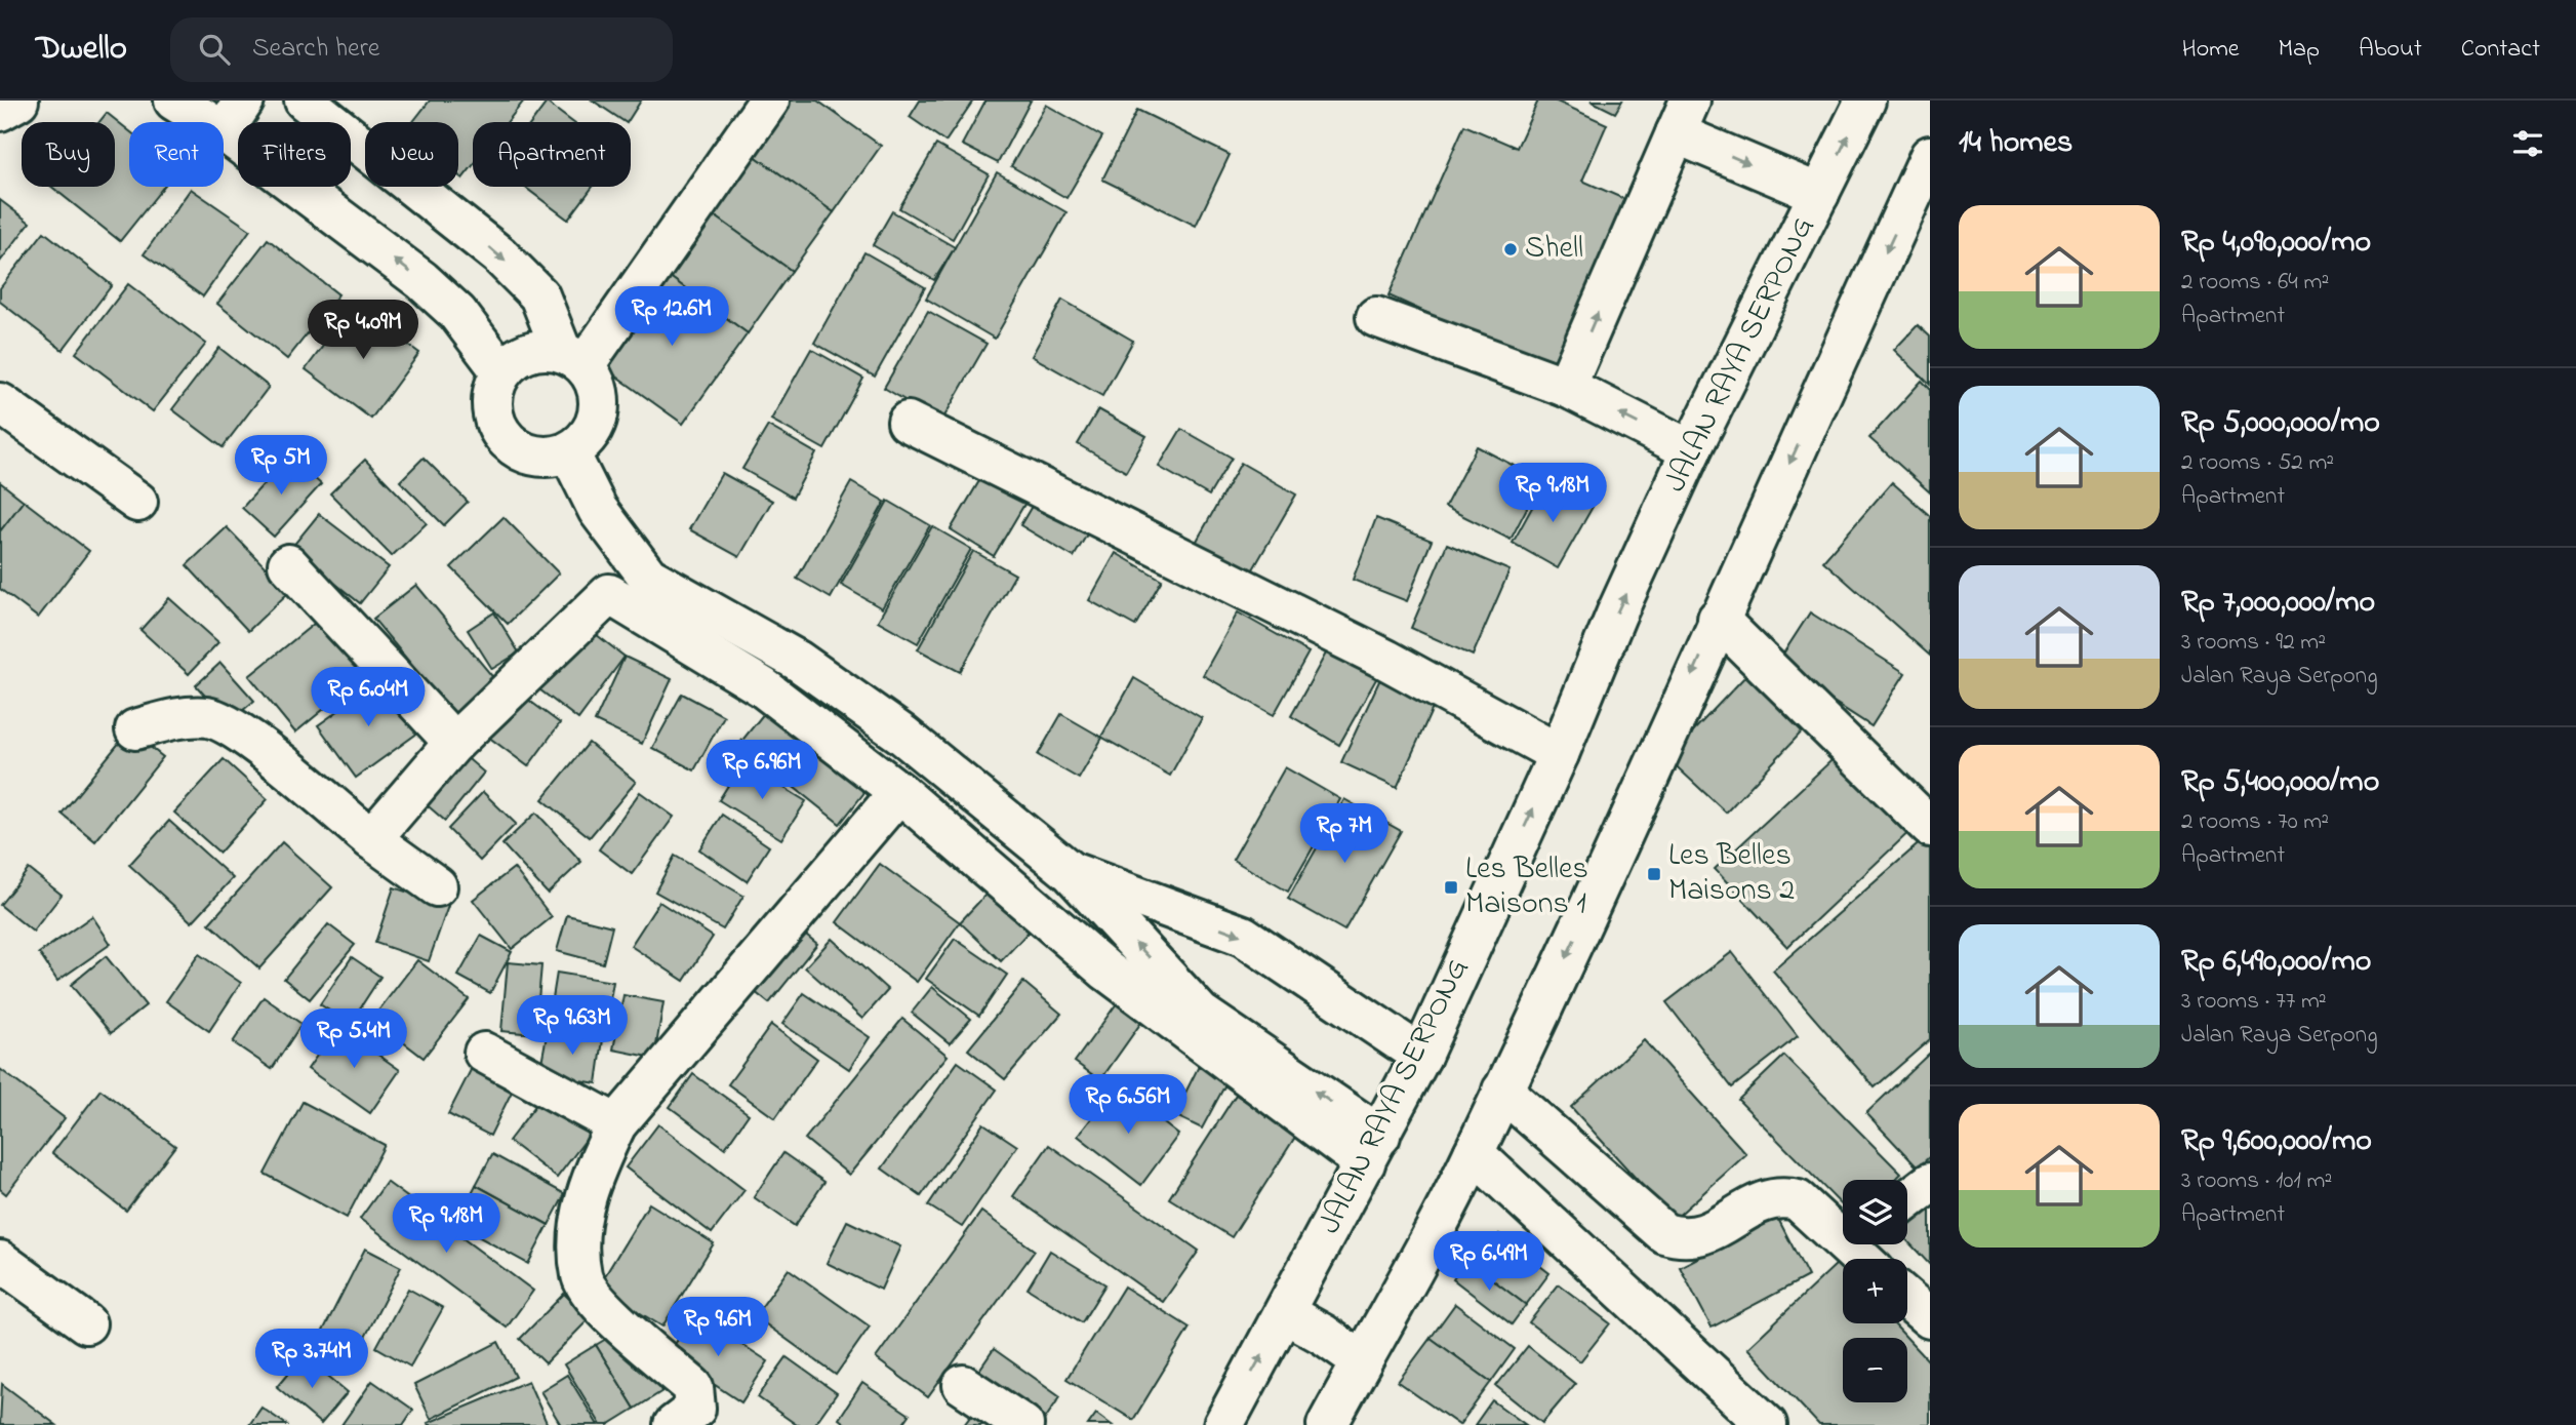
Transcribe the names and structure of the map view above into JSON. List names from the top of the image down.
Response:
{
  "streets": {
    "street": ["JALAN RAYA SERPONG"]
  },
  "places": {
    "other": ["Shell"],
    "transit": ["Les Belles Maisons 2", "Les Belles Maisons 1"]
  },
  "page": {
    "header": "Dwello",
    "search": "Search here",
    "nav": [
      "Home",
      "Map",
      "About",
      "Contact"
    ],
    "heading": "14 homes",
    "chip": [
      "Buy",
      "Rent",
      "Filters",
      "New",
      "Apartment"
    ],
    "list": [
      {
        "name": "Rp 4,090,000/mo",
        "note": "2 rooms · 64 m² · Apartment"
      },
      {
        "name": "Rp 5,000,000/mo",
        "note": "2 rooms · 52 m² · Apartment"
      },
      {
        "name": "Rp 7,000,000/mo",
        "note": "3 rooms · 92 m² · Jalan Raya Serpong"
      },
      {
        "name": "Rp 5,400,000/mo",
        "note": "2 rooms · 70 m² · Apartment"
      },
      {
        "name": "Rp 6,490,000/mo",
        "note": "3 rooms · 77 m² · Jalan Raya Serpong"
      },
      {
        "name": "Rp 9,600,000/mo",
        "note": "3 rooms · 101 m² · Apartment"
      }
    ],
    "price": [
      "Rp 12.6M",
      "Rp 4.09M",
      "Rp 5M",
      "Rp 9.18M",
      "Rp 6.04M",
      "Rp 6.96M",
      "Rp 7M",
      "Rp 9.63M",
      "Rp 5.4M",
      "Rp 6.56M",
      "Rp 9.18M",
      "Rp 6.49M",
      "Rp 9.6M",
      "Rp 3.74M"
    ],
    "map_buttons": ["+", "−"]
  }
}
